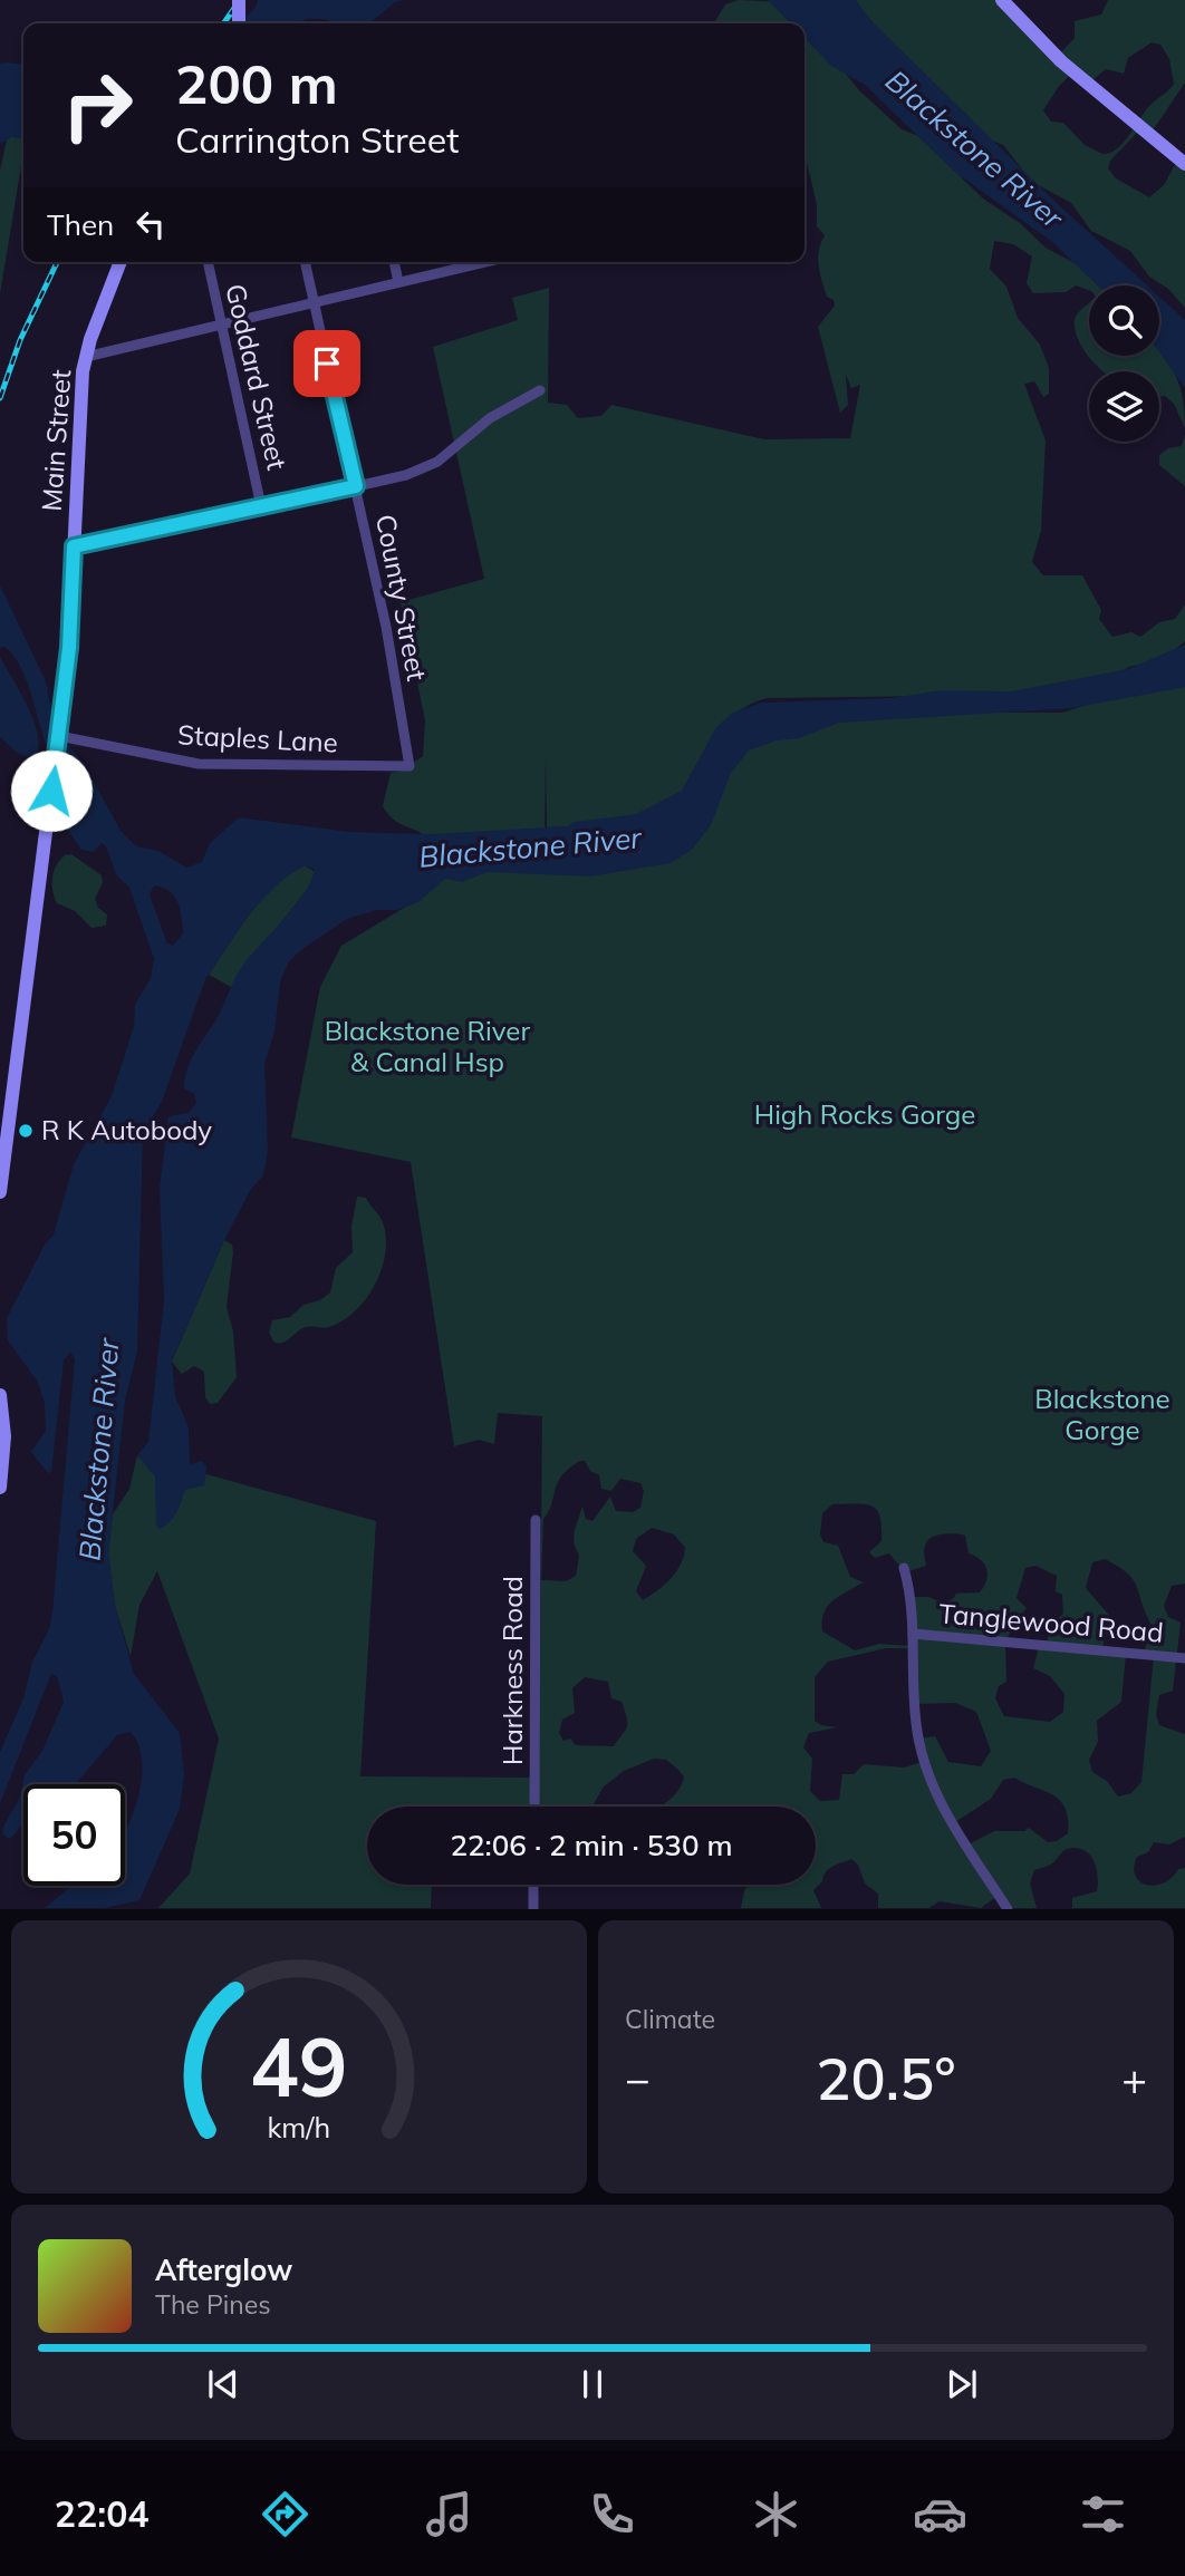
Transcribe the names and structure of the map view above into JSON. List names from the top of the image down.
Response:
{
  "streets": {
    "main road": ["Main Street"],
    "street": [
      "Goddard Street",
      "County Street",
      "Staples Lane",
      "Tanglewood Road",
      "Harkness Road"
    ]
  },
  "crossings": [
    ["Main Street", "Staples Lane"],
    ["County Street", "Staples Lane"]
  ],
  "water": ["Blackstone River"],
  "parks": ["Blackstone River & Canal Hsp", "High Rocks Gorge", "Blackstone Gorge"],
  "places": ["R K Autobody"],
  "page": {
    "turn": ["200 m", "Carrington Street"],
    "then": "Then",
    "limit": "50",
    "trip": "22:06 · 2 min · 530 m",
    "tile": "Climate",
    "heat": ["−", "20.5°", "+"],
    "song": ["Afterglow", "The Pines"],
    "tabs": "22:04",
    "gauge": ["49", "km/h"]
  }
}
